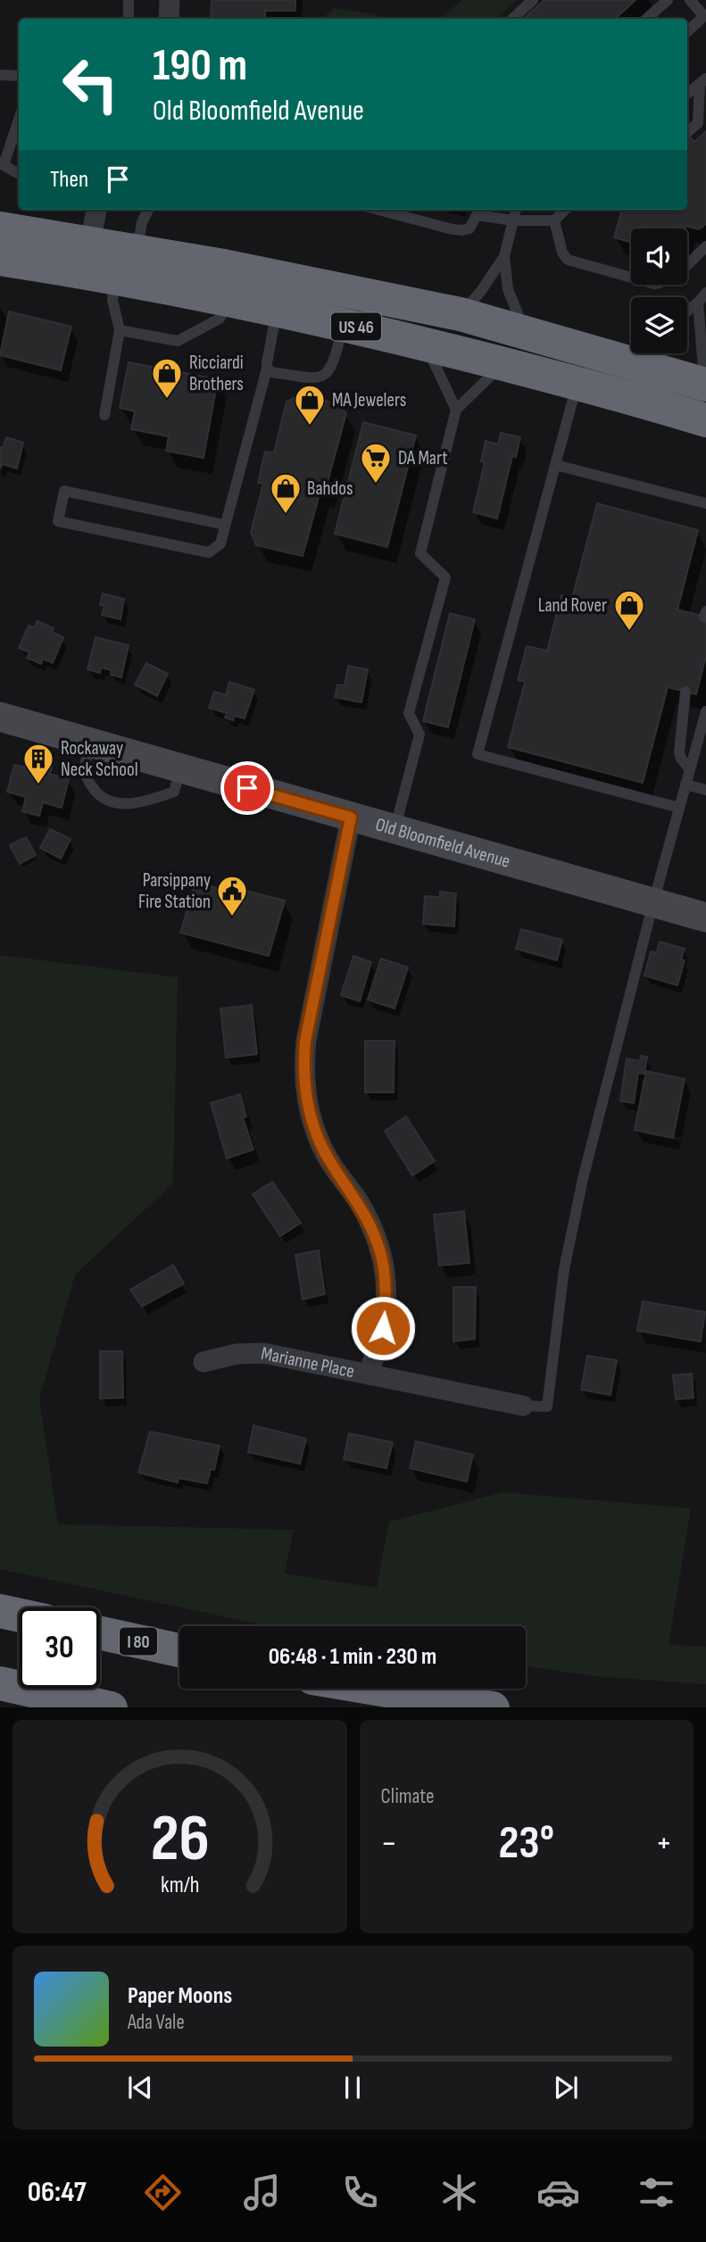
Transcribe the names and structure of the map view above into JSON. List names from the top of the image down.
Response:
{
  "streets": {
    "highway": ["US 46", "I 80"],
    "street": ["Old Bloomfield Avenue", "Marianne Place"]
  },
  "places": {
    "shop": [
      "Ricciardi Brothers",
      "MA Jewelers",
      "Bahdos",
      "Land Rover"
    ],
    "supermarket": ["DA Mart"],
    "building": ["Rockaway Neck School"],
    "public building": ["Parsippany Fire Station"]
  },
  "page": {
    "turn": ["190 m", "Old Bloomfield Avenue"],
    "then": "Then",
    "limit": "30",
    "trip": "06:48 · 1 min · 230 m",
    "tile": "Climate",
    "heat": ["−", "23°", "+"],
    "song": ["Paper Moons", "Ada Vale"],
    "tabs": "06:47",
    "gauge": ["26", "km/h"]
  }
}
